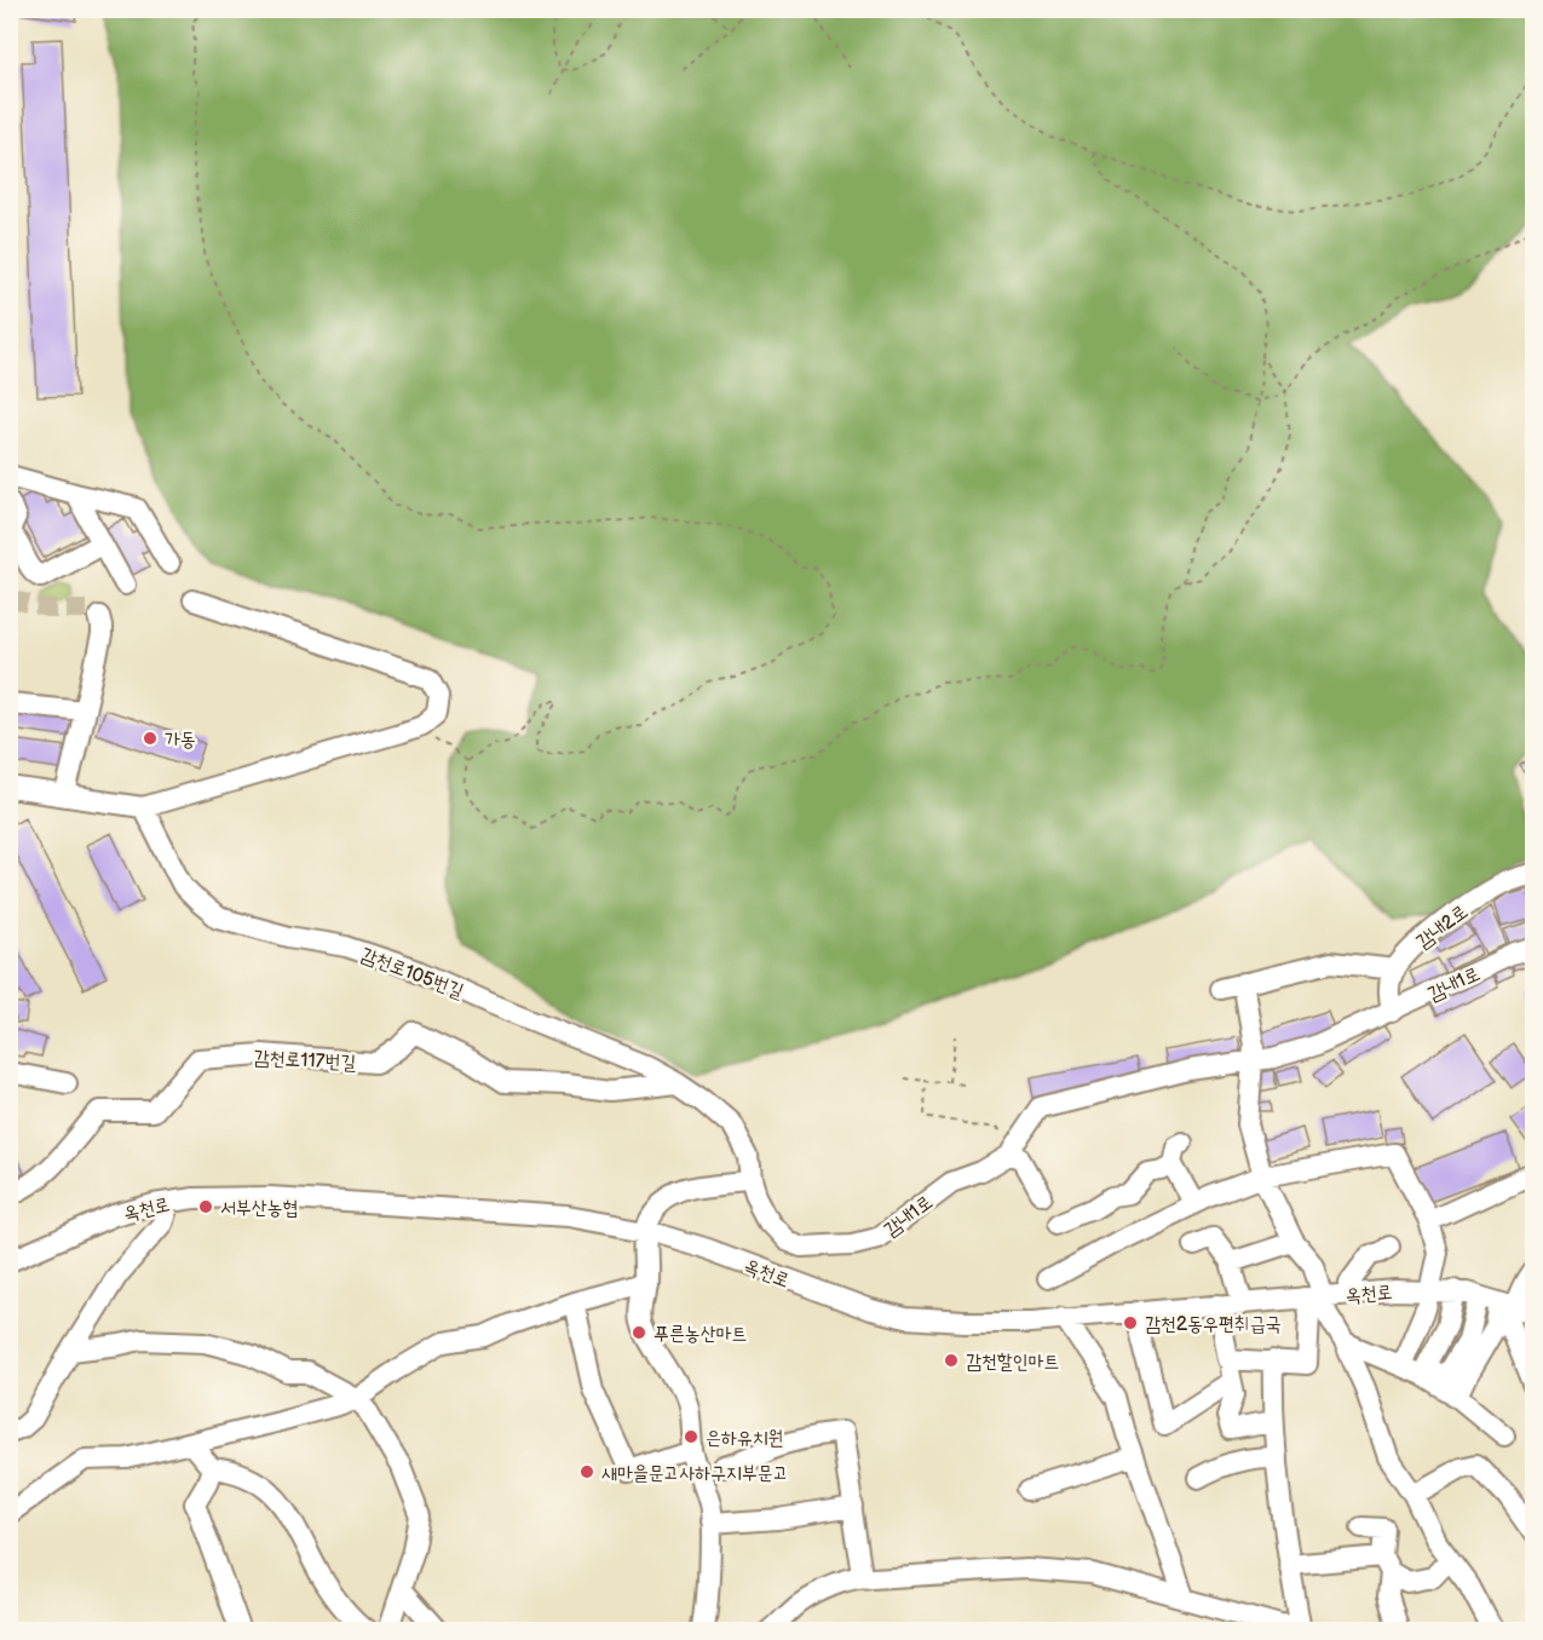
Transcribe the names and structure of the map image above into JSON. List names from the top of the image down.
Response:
{
  "streets": {
    "street": [
      "감내2로",
      "감천로105번길",
      "감내1로",
      "감천로117번길",
      "옥천로"
    ]
  },
  "crossings": [
    ["감천로105번길", "감내1로"],
    ["감천로105번길", "감천로117번길"]
  ],
  "places": [
    "가동",
    "서부산농협",
    "감천2동우편취급국",
    "푸른농산마트",
    "감천할인마트",
    "은하유치원",
    "새마을문고사하구지부문고"
  ]
}
